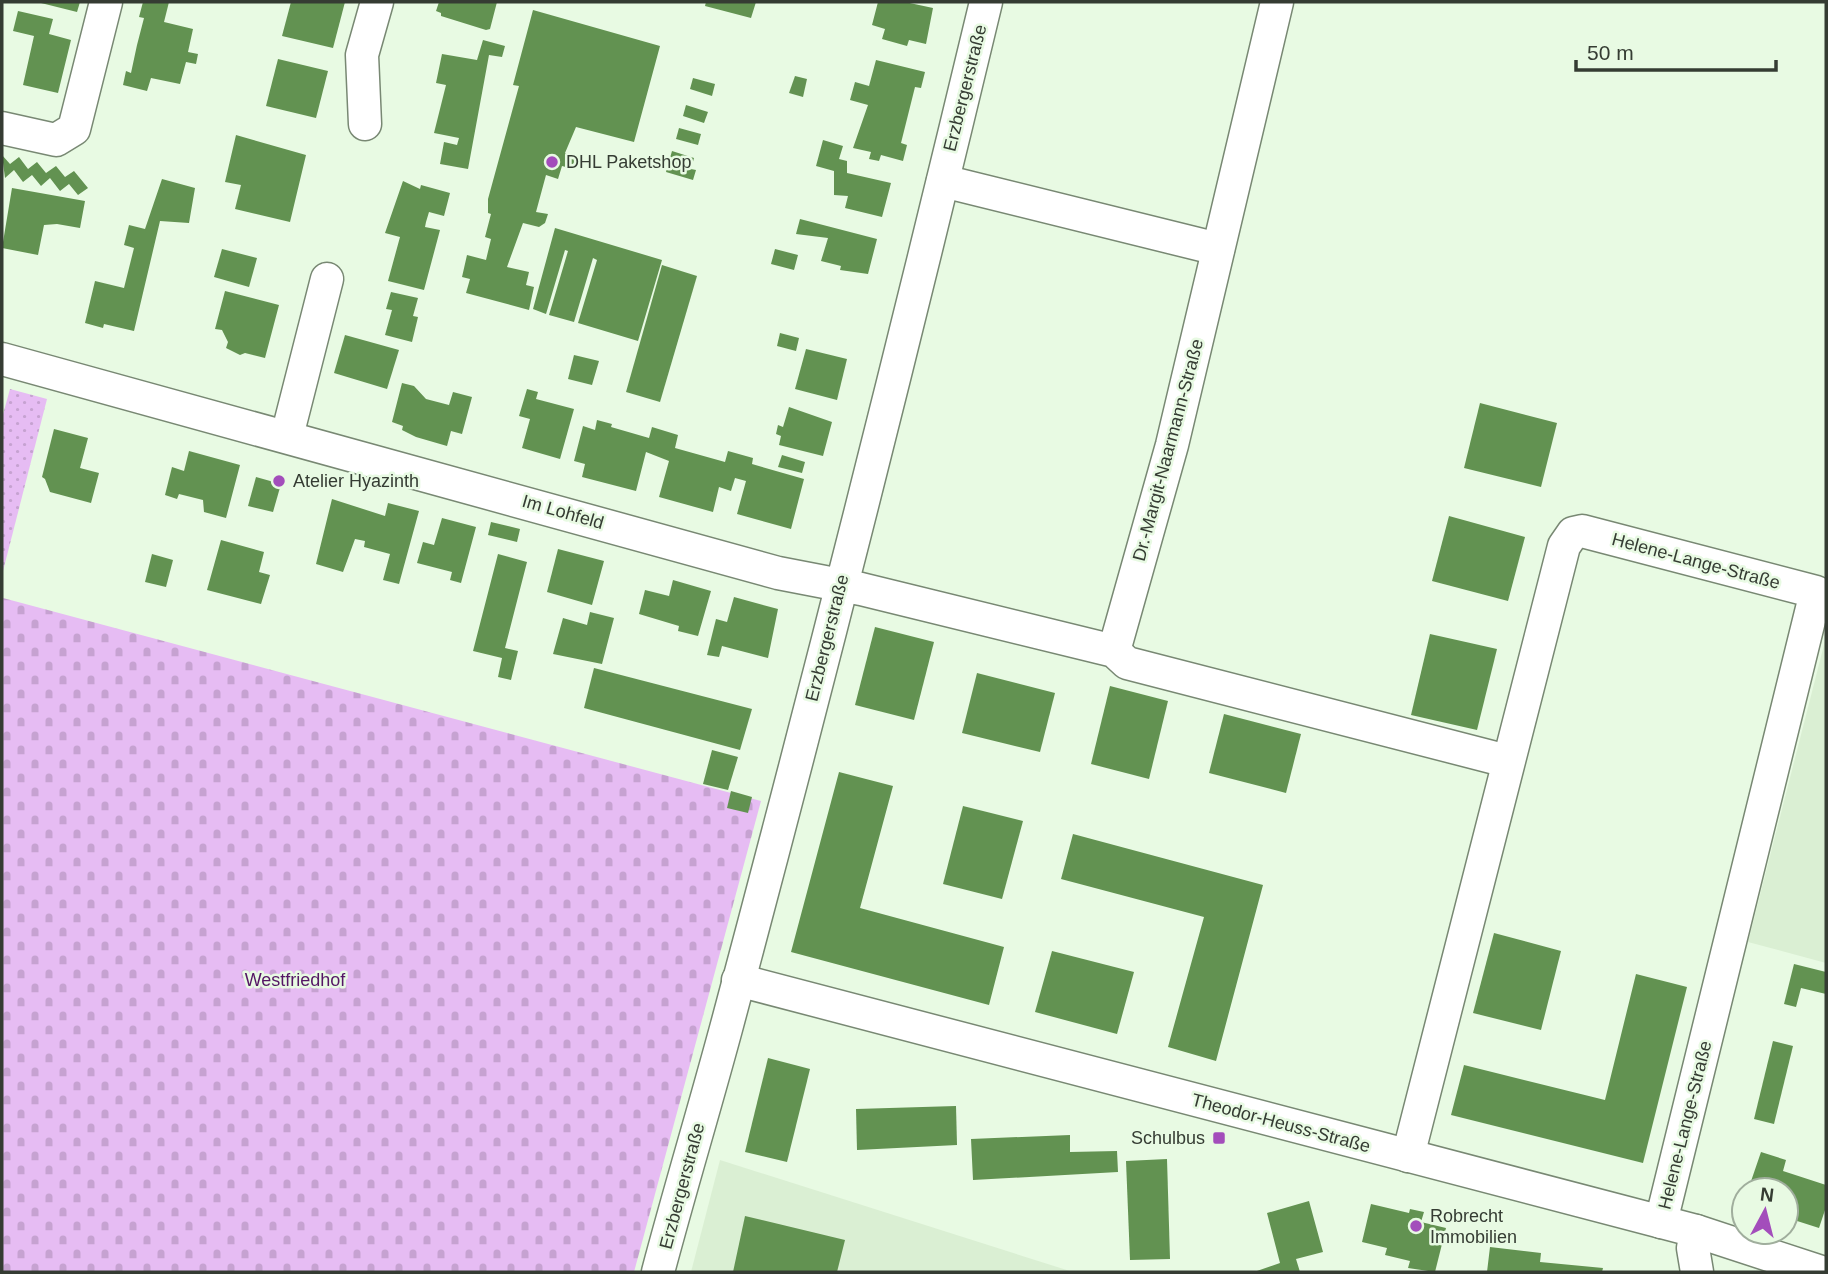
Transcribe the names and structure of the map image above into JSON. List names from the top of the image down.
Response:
{
  "streets": {
    "street": [
      "Erzbergerstraße",
      "Dr.-Margit-Naarmann-Straße",
      "Im Lohfeld",
      "Helene-Lange-Straße",
      "Theodor-Heuss-Straße"
    ]
  },
  "crossings": [
    ["Erzbergerstraße", "Im Lohfeld"],
    ["Erzbergerstraße", "Theodor-Heuss-Straße"],
    ["Helene-Lange-Straße", "Theodor-Heuss-Straße"]
  ],
  "parks": ["Westfriedhof"],
  "places": {
    "other": ["DHL Paketshop", "Atelier Hyazinth", "Robrecht Immobilien"],
    "transit": ["Schulbus"]
  },
  "scale_bar": "50 m",
  "north": "top"
}
